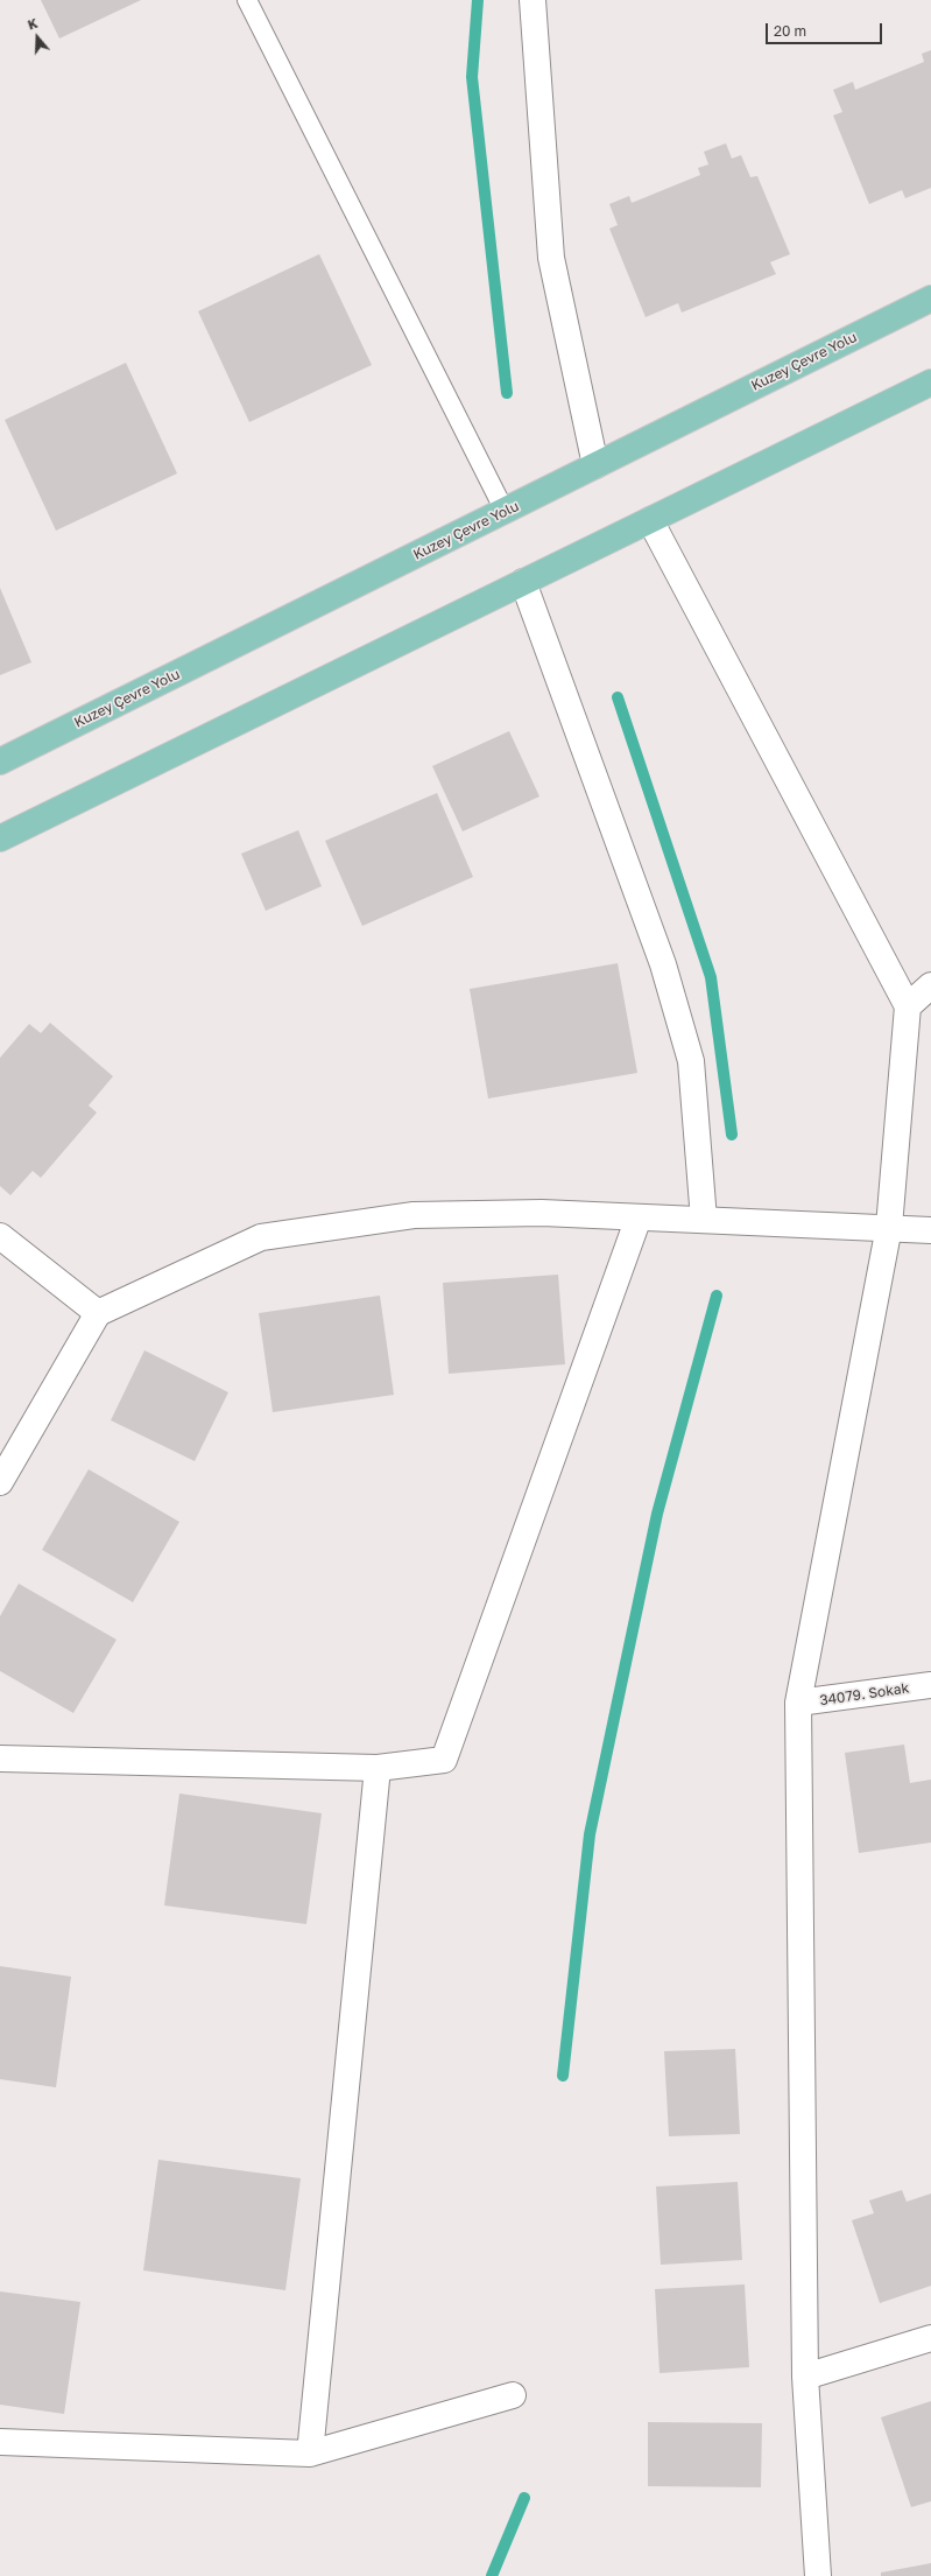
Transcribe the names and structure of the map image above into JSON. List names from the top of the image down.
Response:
{
  "streets": {
    "main road": ["Kuzey Çevre Yolu"],
    "street": ["34079. Sokak"]
  },
  "scale_bar": "20 m",
  "north": "top"
}
